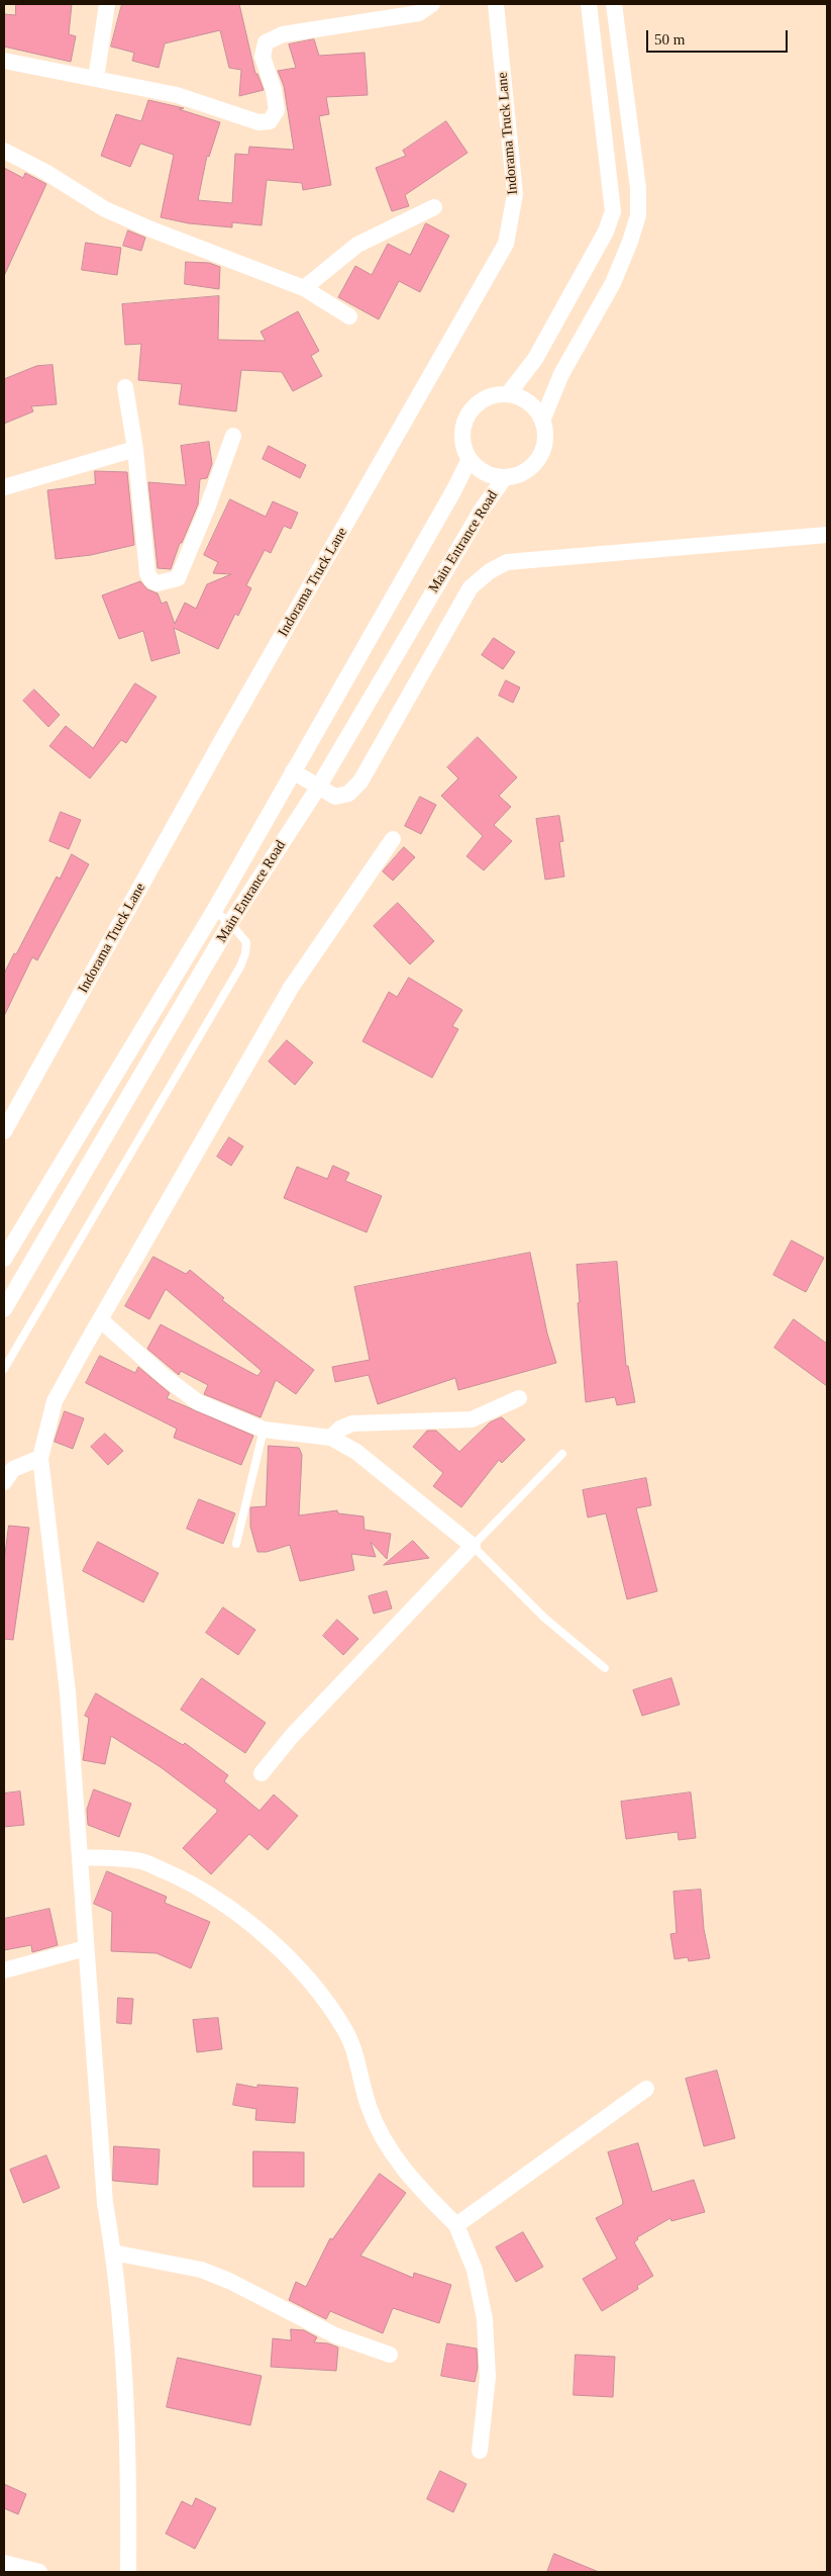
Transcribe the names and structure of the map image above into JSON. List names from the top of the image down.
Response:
{
  "streets": {
    "street": ["Indorama Truck Lane", "Main Entrance Road"]
  },
  "scale_bar": "50 m"
}
